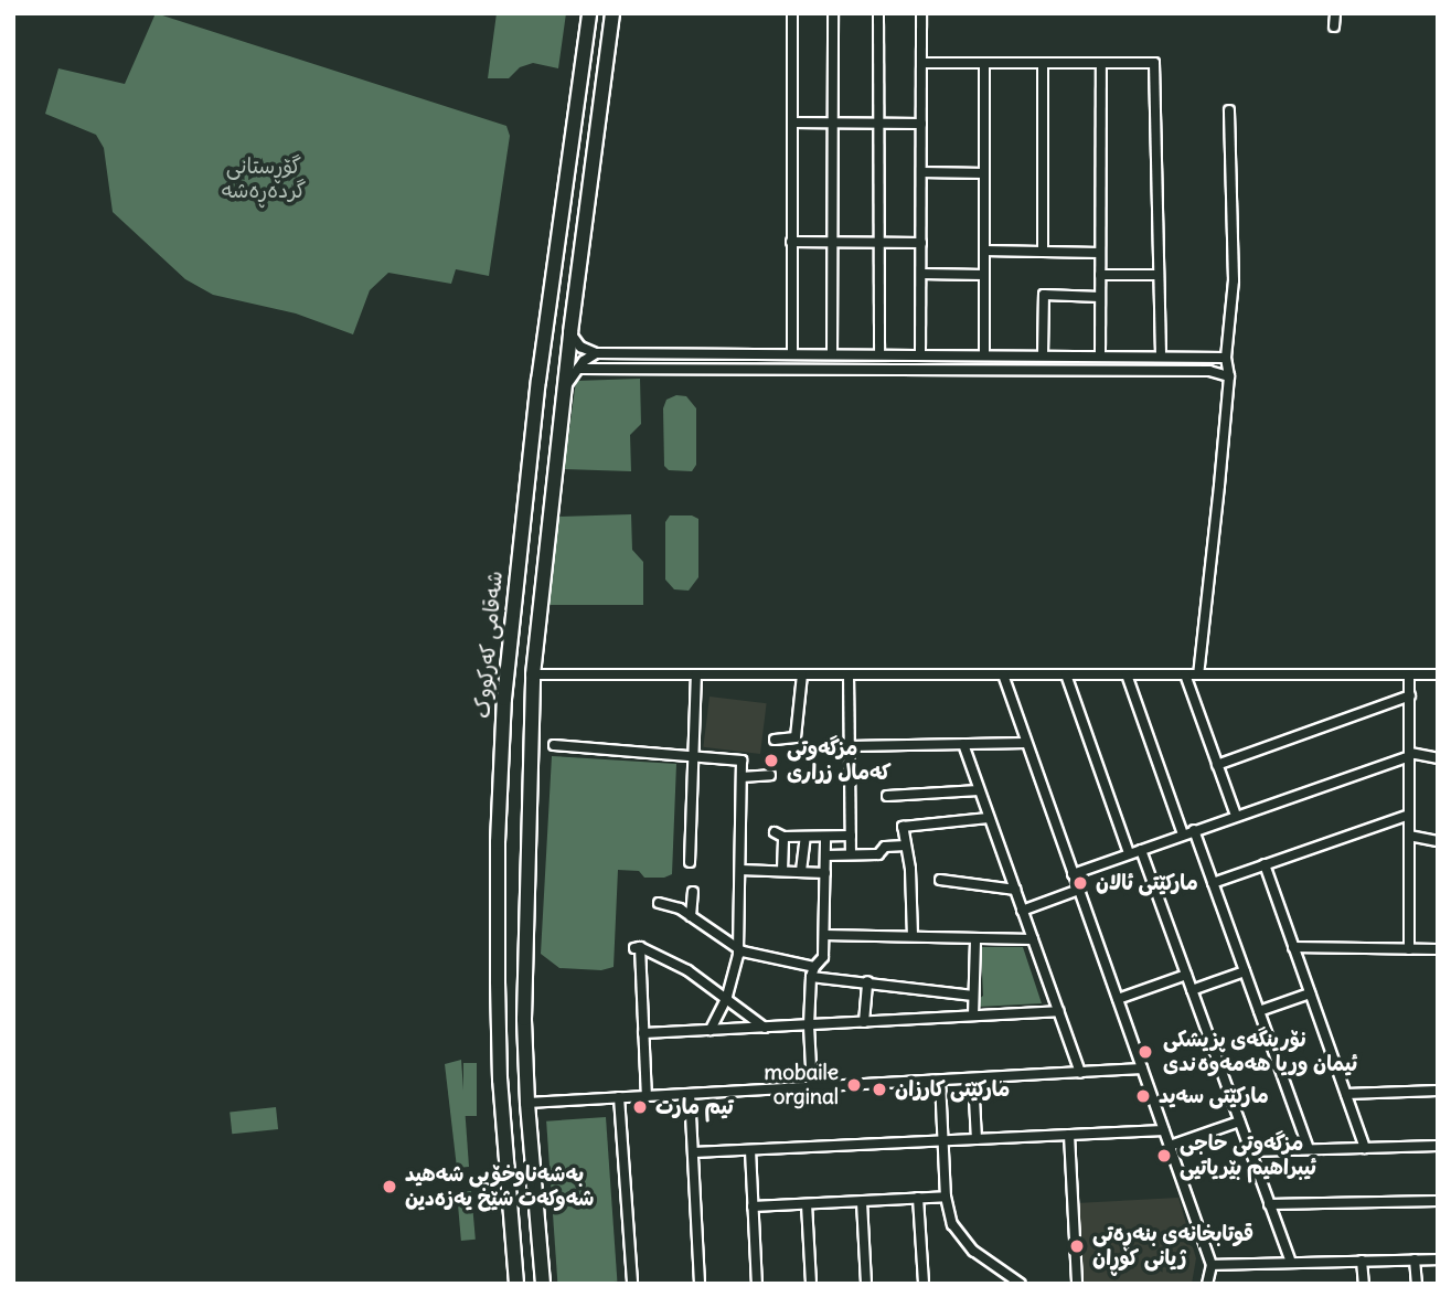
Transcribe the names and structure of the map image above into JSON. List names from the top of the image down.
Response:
{
  "streets": {
    "highway": ["شەقامی کەرکووک"]
  },
  "parks": ["گۆڕستانی گردەڕەشە"],
  "places": [
    "مزگەوتی کەمال زراری",
    "مارکێتی ئالان",
    "نۆرینگەی پزیشکی ئیمان وریا هەمەوەندی",
    "mobaile orginal",
    "مارکێتی کارزان",
    "مارکێتی سەید",
    "تیم مارت",
    "مزگەوتی حاجی ئیبراهیم بێریاتیی",
    "بەشەناوخۆیی شەهید شەوکەت شێخ یەزەدین",
    "قوتابخانەی بنەڕەتی ژیانی کوڕان"
  ]
}
